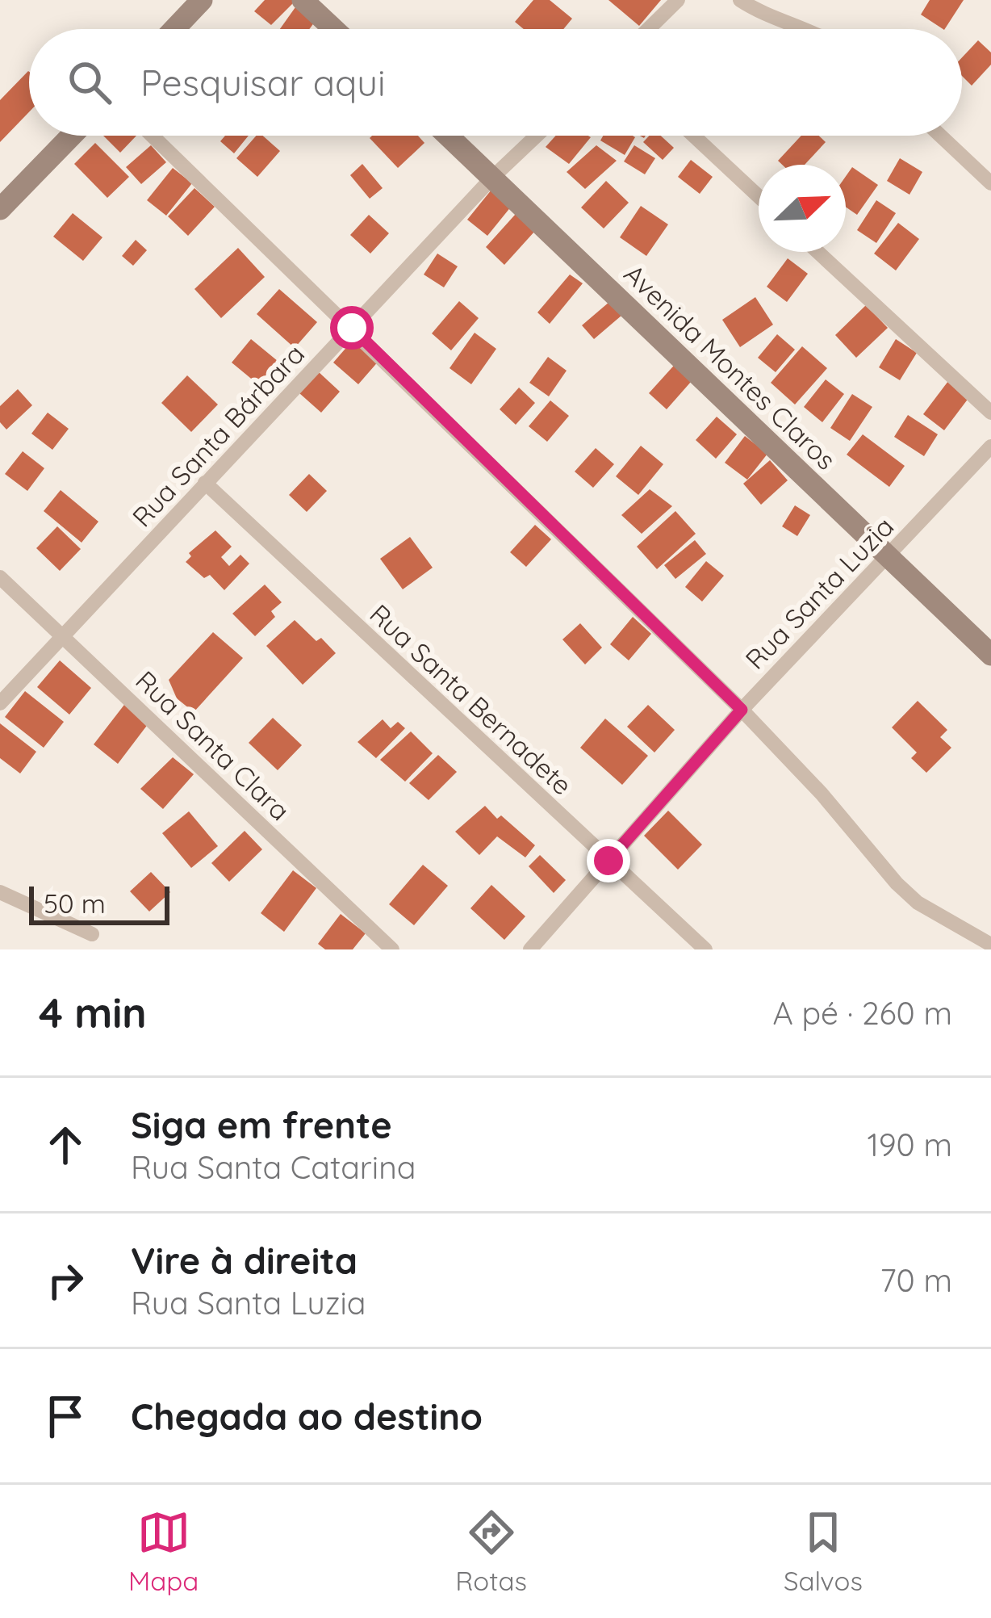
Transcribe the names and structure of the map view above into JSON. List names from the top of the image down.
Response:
{
  "streets": {
    "street": [
      "Avenida Montes Claros",
      "Rua Santa Bárbara",
      "Rua Santa Luzia",
      "Rua Santa Bernadete",
      "Rua Santa Clara"
    ]
  },
  "crossings": [
    ["Avenida Montes Claros", "Rua Santa Bárbara"],
    ["Avenida Montes Claros", "Rua Santa Luzia"],
    ["Rua Santa Bárbara", "Rua Santa Bernadete"],
    ["Rua Santa Bárbara", "Rua Santa Clara"],
    ["Rua Santa Luzia", "Rua Santa Bernadete"]
  ],
  "scale_bar": "50 m",
  "north": "top right",
  "page": {
    "search": "Pesquisar aqui",
    "scale": "50 m",
    "heading": ["4 min", "A pé · 260 m"],
    "list": [
      ["Siga em frente", "Rua Santa Catarina", "190 m"],
      ["Vire à direita", "Rua Santa Luzia", "70 m"],
      "Chegada ao destino"
    ],
    "nav": ["Mapa", "Rotas", "Salvos"]
  }
}
